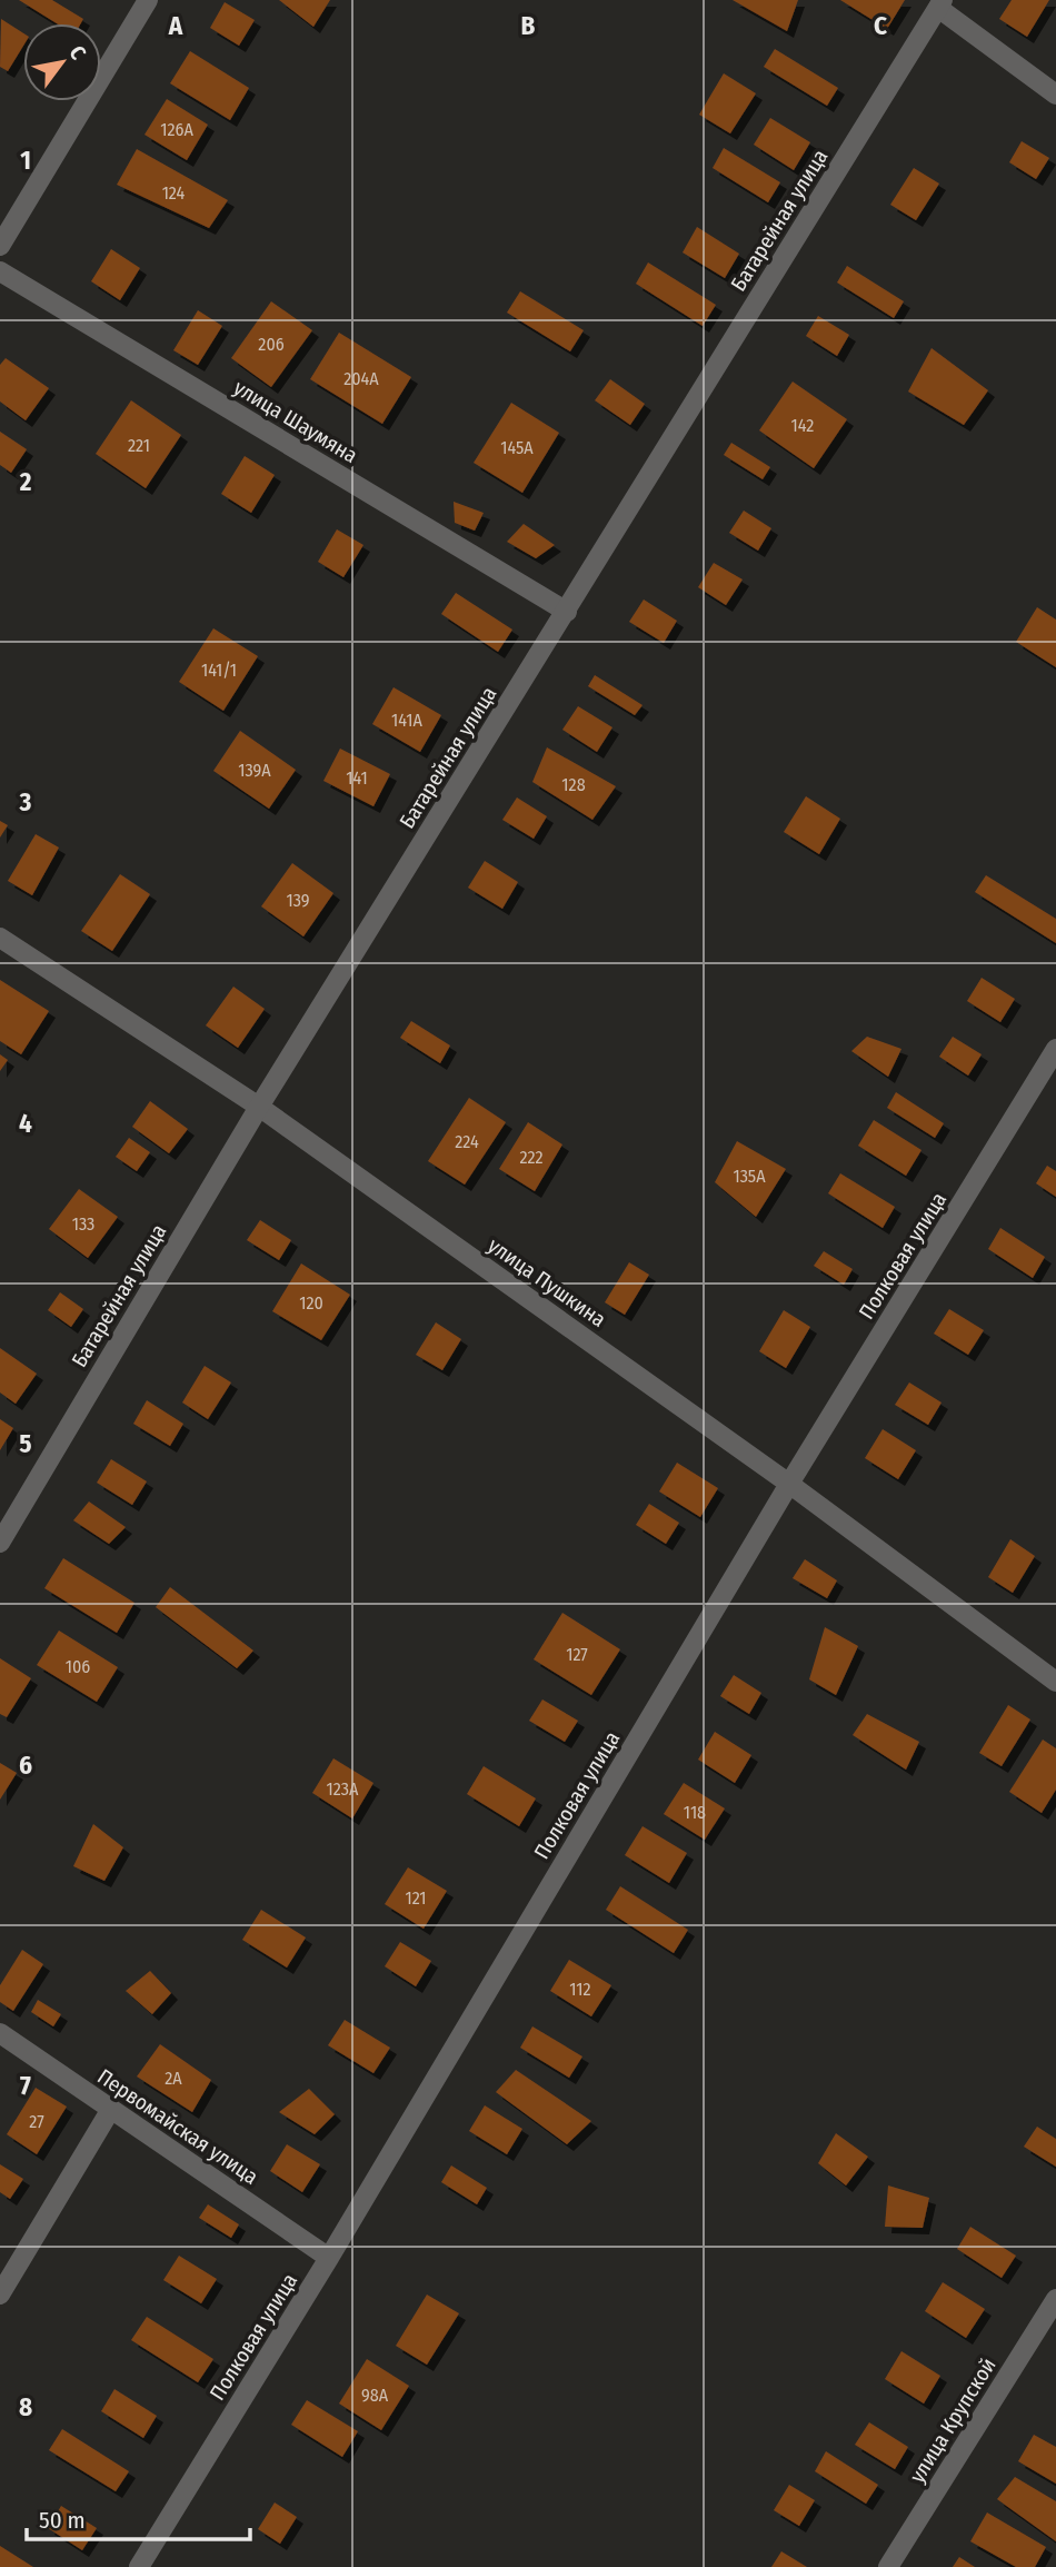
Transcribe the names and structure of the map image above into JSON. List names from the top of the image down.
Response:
{
  "streets": {
    "street": [
      "Батарейная улица",
      "улица Шаумяна",
      "Полковая улица",
      "улица Пушкина",
      "Первомайская улица",
      "улица Крупской"
    ]
  },
  "crossings": [
    ["Батарейная улица", "улица Шаумяна"],
    ["Батарейная улица", "улица Пушкина"],
    ["Полковая улица", "улица Пушкина"],
    ["Полковая улица", "Первомайская улица"]
  ],
  "house_numbers": [
    "126А",
    "124",
    "206",
    "204А",
    "142",
    "221",
    "145А",
    "141/1",
    "141А",
    "139А",
    "141",
    "128",
    "139",
    "224",
    "222",
    "135А",
    "133",
    "120",
    "127",
    "106",
    "123А",
    "118",
    "121",
    "112",
    "2А",
    "27",
    "98А"
  ],
  "scale_bar": "50 m",
  "north": "top right",
  "grid": {
    "columns": ["A", "B", "C"],
    "rows": [
      "1",
      "2",
      "3",
      "4",
      "5",
      "6",
      "7",
      "8"
    ]
  }
}
